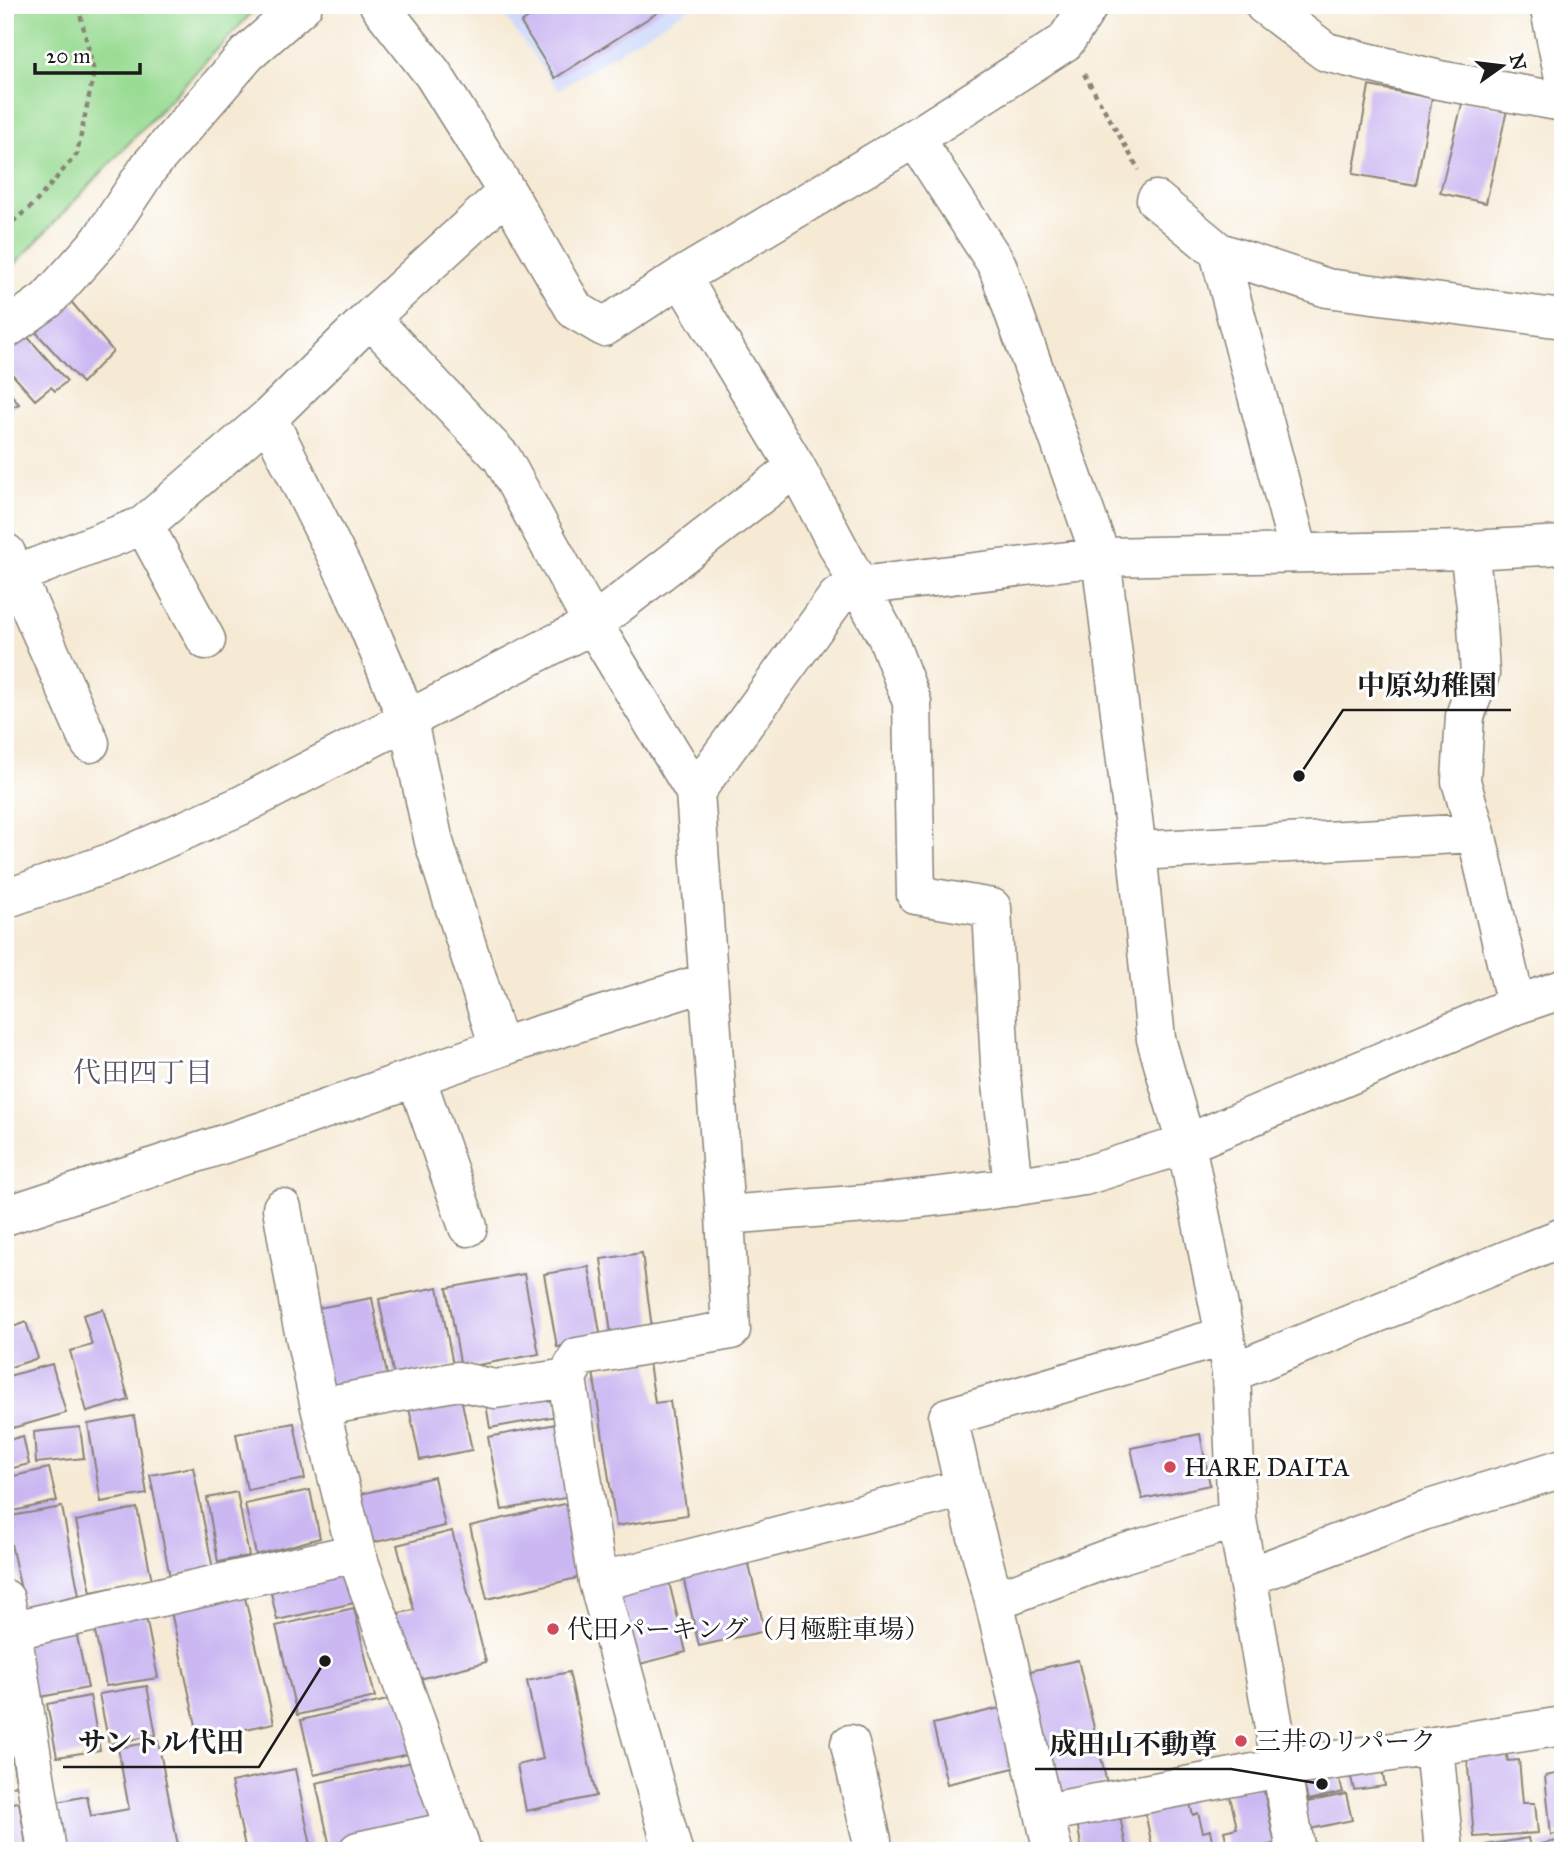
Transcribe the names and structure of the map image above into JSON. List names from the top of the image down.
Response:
{
  "districts": ["代田四丁目"],
  "places": [
    "中原幼稚園",
    "HARE DAITA",
    "代田パーキング（月極駐車場）",
    "サントル代田",
    "三井のリパーク",
    "成田山不動尊"
  ],
  "scale_bar": "20 m",
  "north": "right"
}
